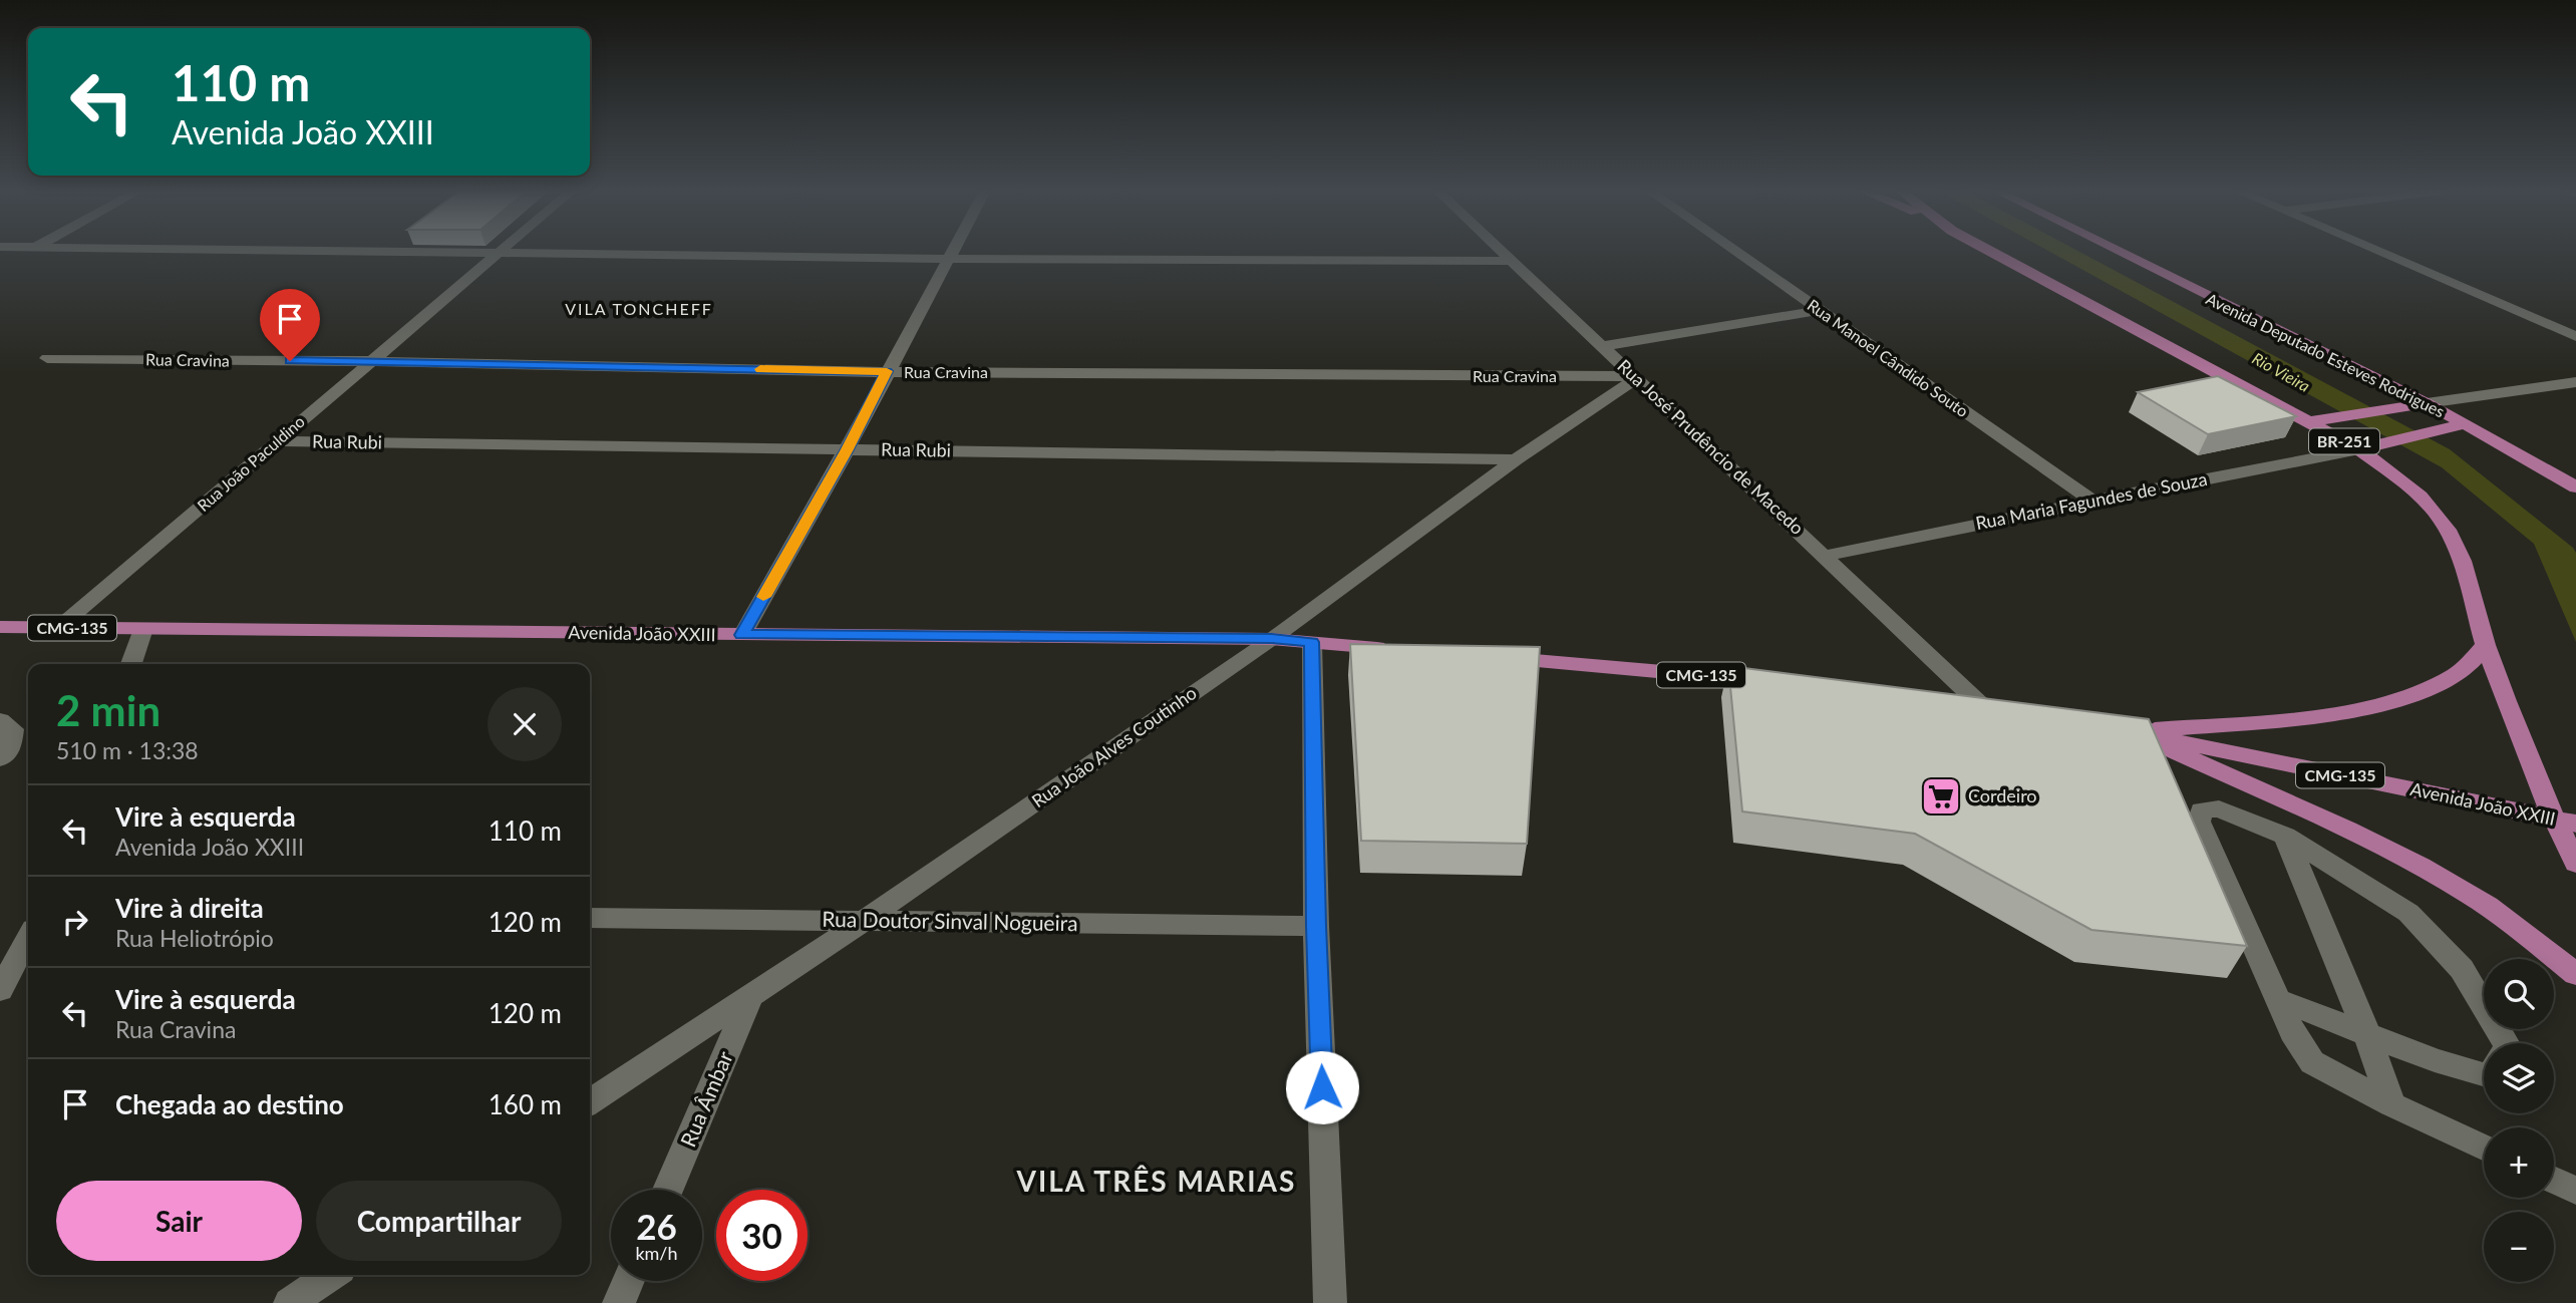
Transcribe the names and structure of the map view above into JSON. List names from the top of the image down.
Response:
{
  "streets": {
    "main road": [
      "Avenida Deputado Esteves Rodrigues",
      "BR-251",
      "CMG-135",
      "Avenida João XXIII"
    ],
    "street": [
      "Rua Manoel Cândido Souto",
      "Rua Cravina",
      "Rua Rubi",
      "Rua José Prudêncio de Macedo",
      "Rua João Paculdino",
      "Rua Maria Fagundes de Souza",
      "Rua João Alves Coutinho",
      "Rua Doutor Sinval Nogueira",
      "Rua Âmbar"
    ]
  },
  "crossings": [
    ["Rua Manoel Cândido Souto", "Rua Maria Fagundes de Souza"],
    ["Rua Cravina", "Rua José Prudêncio de Macedo"],
    ["Rua Cravina", "Rua João Paculdino"],
    ["Rua Cravina", "Rua João Alves Coutinho"],
    ["BR-251", "Rua Maria Fagundes de Souza"],
    ["BR-251", "Avenida João XXIII"],
    ["Rua Rubi", "Rua João Paculdino"],
    ["Rua Rubi", "Rua João Alves Coutinho"],
    ["Rua José Prudêncio de Macedo", "Rua Maria Fagundes de Souza"],
    ["Rua José Prudêncio de Macedo", "Rua João Alves Coutinho"],
    ["Rua João Paculdino", "Avenida João XXIII"],
    ["Avenida João XXIII", "Rua João Alves Coutinho"],
    ["Rua João Alves Coutinho", "Rua Doutor Sinval Nogueira"],
    ["Rua João Alves Coutinho", "Rua Âmbar"]
  ],
  "districts": ["VILA TONCHEFF", "VILA TRÊS MARIAS"],
  "water": ["Rio Vieira"],
  "places": {
    "supermarket": ["Cordeiro"]
  },
  "page": {
    "turn": ["110 m", "Avenida João XXIII"],
    "heading": ["2 min", "510 m · 13:38"],
    "list": [
      {
        "name": "Vire à esquerda",
        "note": "Avenida João XXIII",
        "value": "110 m"
      },
      {
        "name": "Vire à direita",
        "note": "Rua Heliotrópio",
        "value": "120 m"
      },
      {
        "name": "Vire à esquerda",
        "note": "Rua Cravina",
        "value": "120 m"
      },
      {
        "name": "Chegada ao destino",
        "value": "160 m"
      }
    ],
    "map_buttons": ["+", "−"],
    "buttons": ["Sair", "Compartilhar"],
    "speed": "26 km/h",
    "limit": "30"
  }
}
